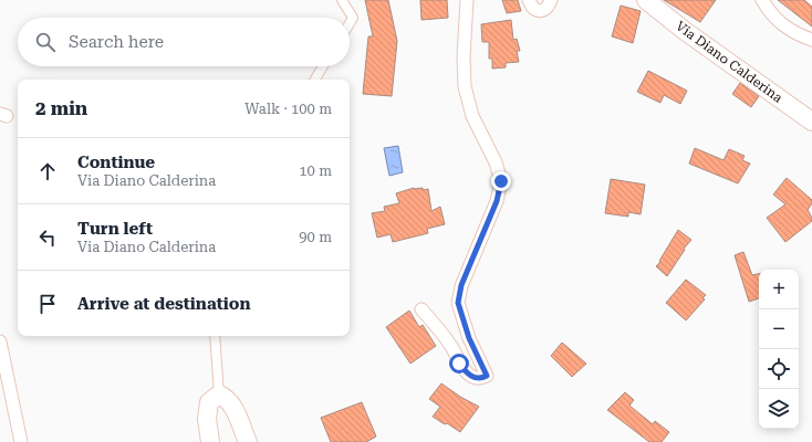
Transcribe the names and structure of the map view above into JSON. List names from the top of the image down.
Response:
{
  "streets": {
    "main road": ["Via Diano Calderina"]
  },
  "page": {
    "search": "Search here",
    "heading": ["2 min", "Walk · 100 m"],
    "list": [
      ["Continue", "Via Diano Calderina", "10 m"],
      ["Turn left", "Via Diano Calderina", "90 m"],
      "Arrive at destination"
    ],
    "map_buttons": ["+", "−"]
  }
}
